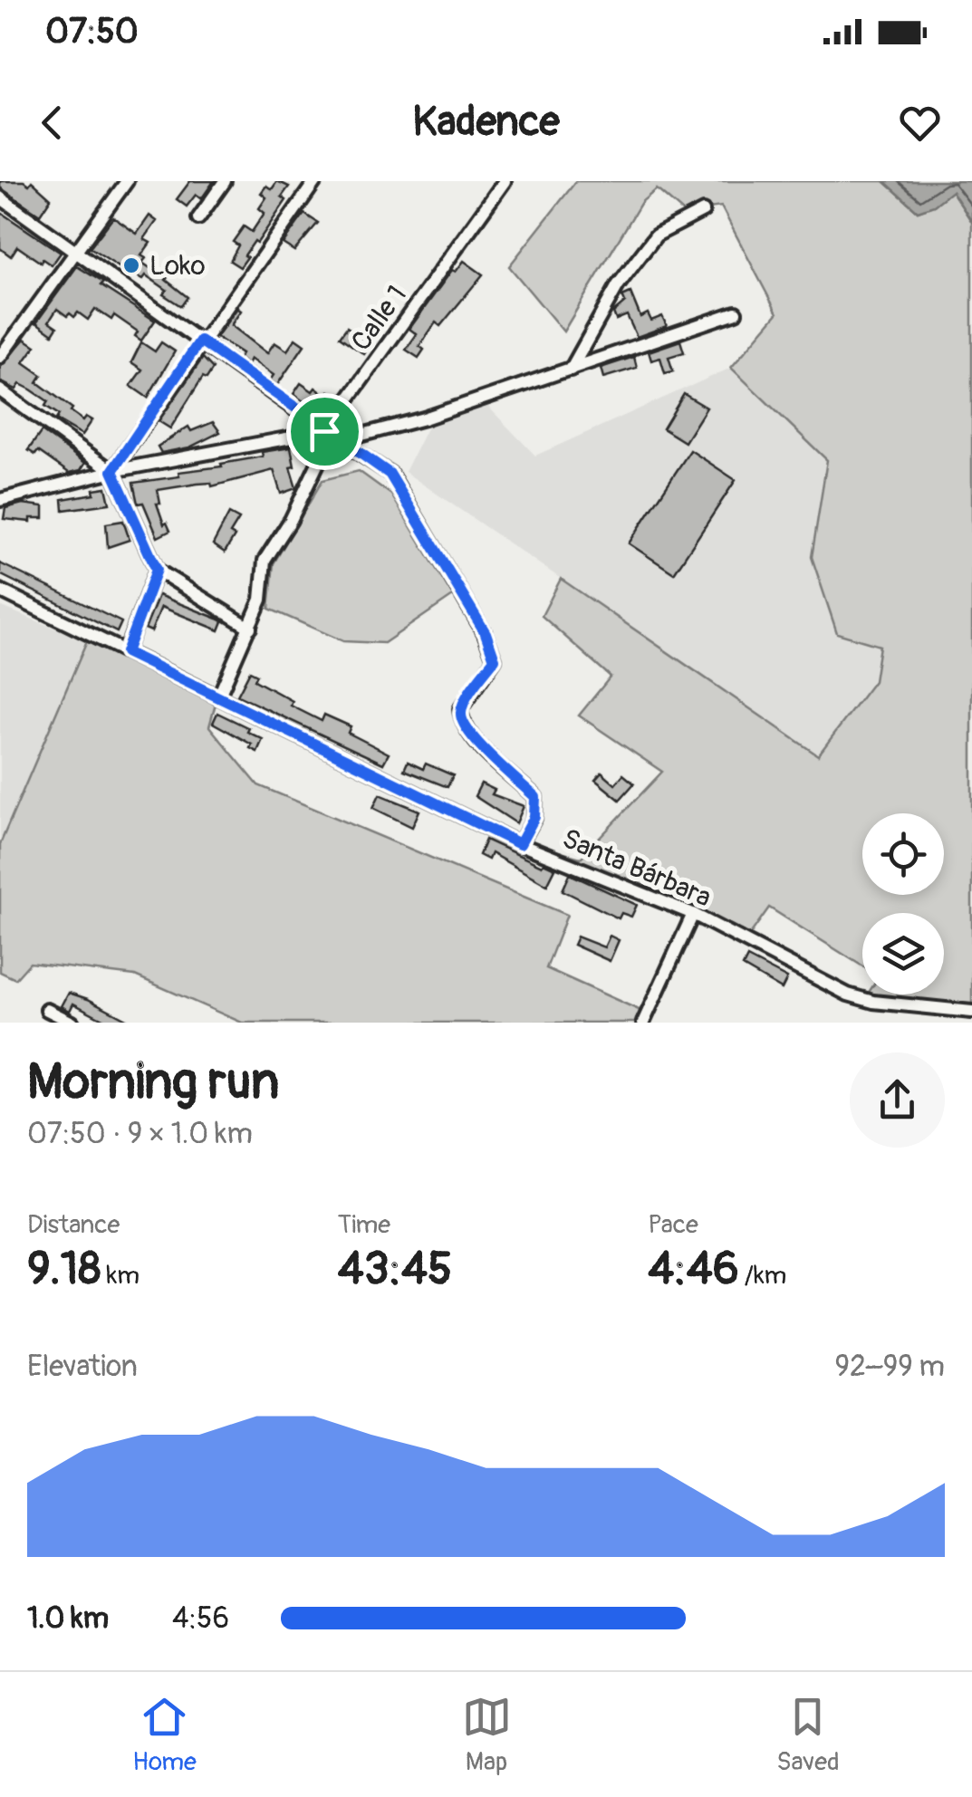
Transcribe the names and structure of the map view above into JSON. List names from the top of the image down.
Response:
{
  "streets": {
    "street": ["Calle 1", "Santa Bárbara"]
  },
  "places": ["Loko"],
  "page": {
    "status": "07:50",
    "header": "Kadence",
    "heading": ["Morning run", "07:50 · 9 × 1.0 km"],
    "stats": [
      ["Distance", "9.18 km"],
      ["Time", "43:45"],
      ["Pace", "4:46 /km"]
    ],
    "chart": ["Elevation", "92–99 m"],
    "list": [
      {
        "name": "1.0 km",
        "note": "4:56"
      }
    ],
    "tabs": ["Home", "Map", "Saved"]
  }
}
